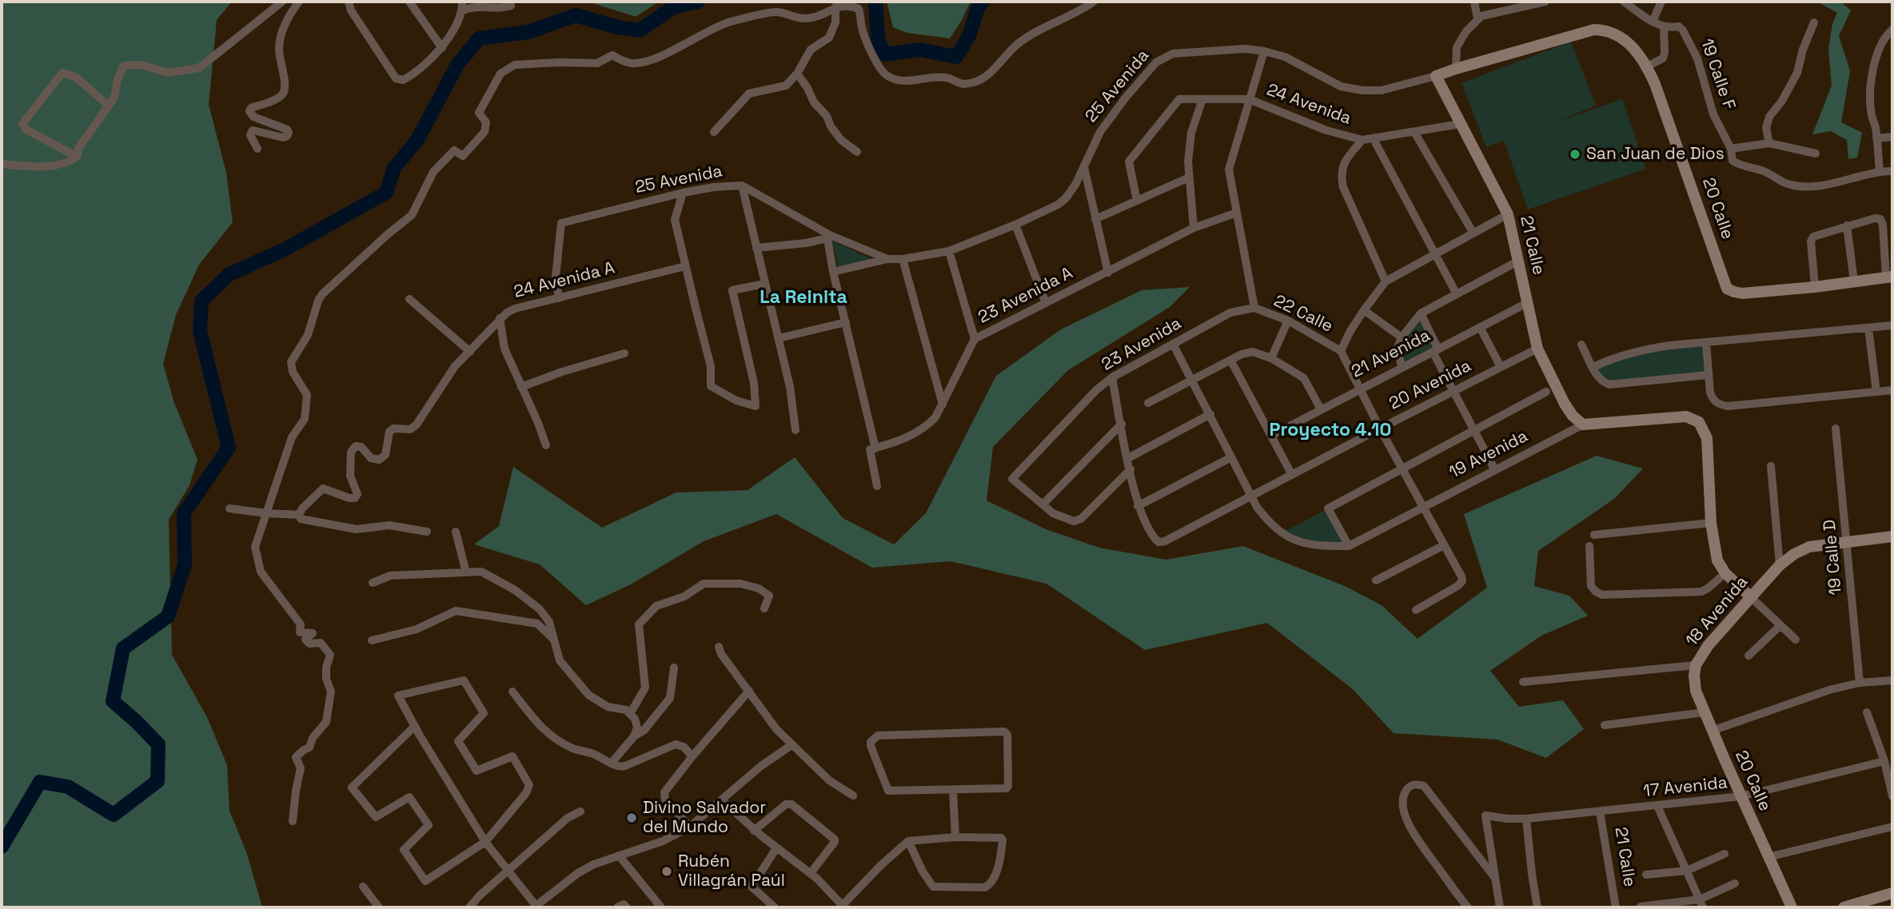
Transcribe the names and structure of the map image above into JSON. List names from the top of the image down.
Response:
{
  "streets": {
    "street": [
      "19 Calle F",
      "25 Avenida",
      "24 Avenida",
      "20 Calle",
      "21 Calle",
      "24 Avenida A",
      "23 Avenida A",
      "22 Calle",
      "23 Avenida",
      "21 Avenida",
      "20 Avenida",
      "19 Avenida",
      "19 Calle D",
      "18 Avenida",
      "17 Avenida"
    ]
  },
  "crossings": [
    ["25 Avenida", "20 Calle"],
    ["25 Avenida", "21 Calle"],
    ["25 Avenida", "24 Avenida A"],
    ["25 Avenida", "22 Calle"],
    ["24 Avenida", "21 Calle"],
    ["24 Avenida", "22 Calle"],
    ["20 Calle", "18 Avenida"],
    ["20 Calle", "17 Avenida"],
    ["21 Calle", "21 Avenida"],
    ["21 Calle", "20 Avenida"],
    ["21 Calle", "19 Avenida"],
    ["21 Calle", "17 Avenida"],
    ["23 Avenida A", "22 Calle"],
    ["22 Calle", "23 Avenida"],
    ["22 Calle", "21 Avenida"],
    ["22 Calle", "20 Avenida"],
    ["22 Calle", "19 Avenida"],
    ["20 Avenida", "19 Avenida"],
    ["19 Calle D", "18 Avenida"]
  ],
  "districts": ["La Reinita", "Proyecto 4.10"],
  "places": ["San Juan de Dios", "Divino Salvador del Mundo", "Rubén Villagrán Paúl"]
}
